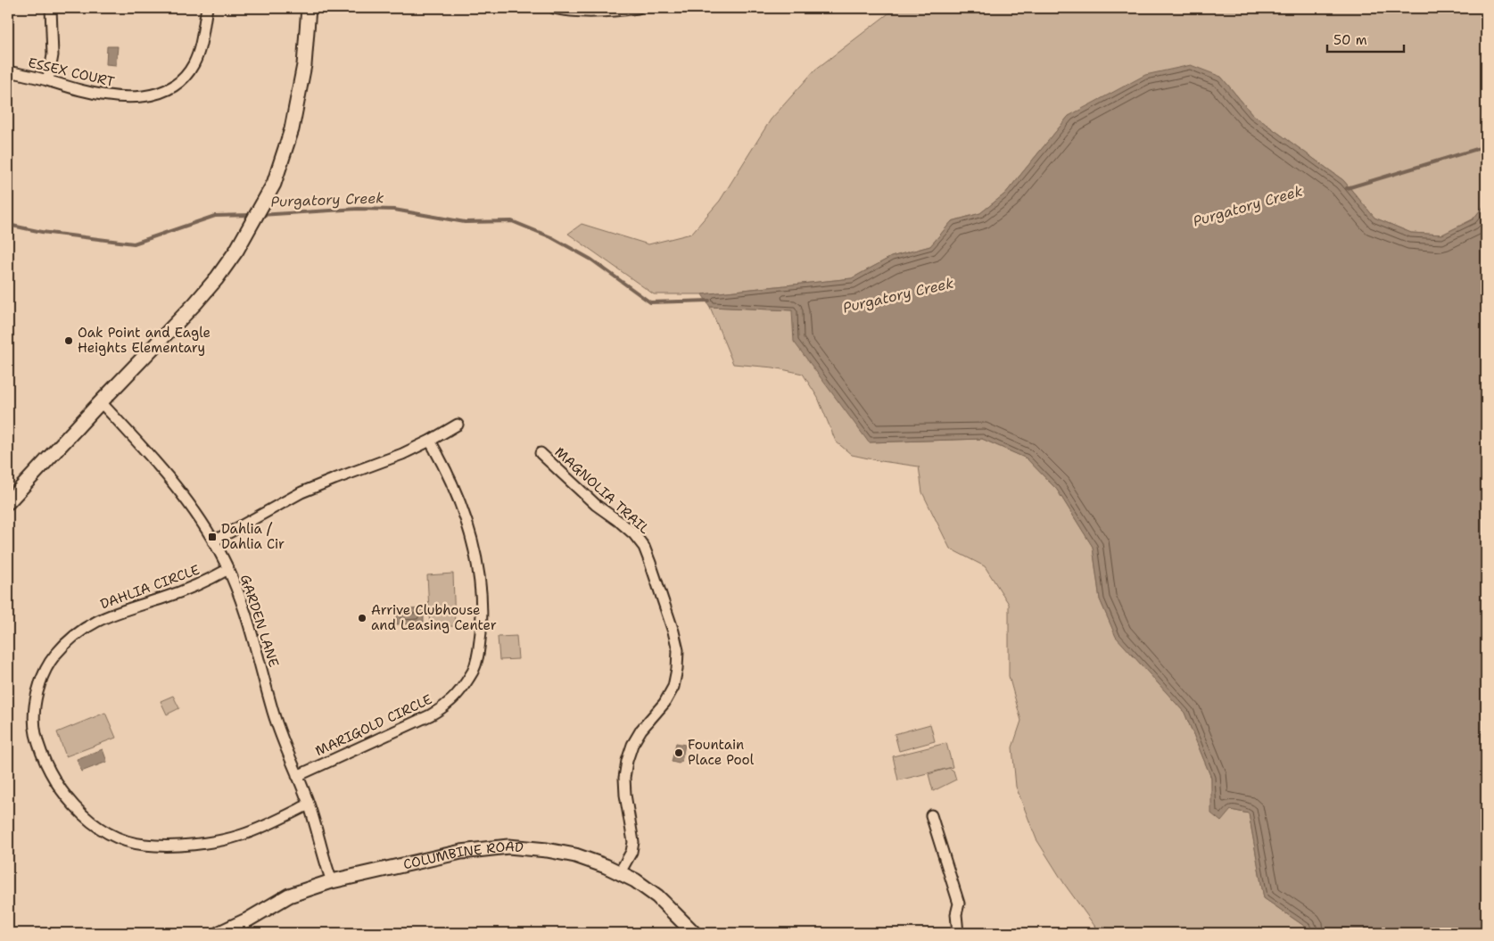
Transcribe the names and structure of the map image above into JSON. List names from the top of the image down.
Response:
{
  "streets": {
    "street": [
      "ESSEX COURT",
      "MAGNOLIA TRAIL",
      "DAHLIA CIRCLE",
      "GARDEN LANE",
      "MARIGOLD CIRCLE",
      "COLUMBINE ROAD"
    ]
  },
  "crossings": [
    ["MAGNOLIA TRAIL", "COLUMBINE ROAD"],
    ["DAHLIA CIRCLE", "GARDEN LANE"],
    ["GARDEN LANE", "MARIGOLD CIRCLE"],
    ["GARDEN LANE", "COLUMBINE ROAD"]
  ],
  "water": ["Purgatory Creek"],
  "places": {
    "other": ["Oak Point and Eagle Heights Elementary", "Arrive Clubhouse and Leasing Center", "Fountain Place Pool"],
    "transit": ["Dahlia / Dahlia Cir"]
  },
  "scale_bar": "50 m"
}
